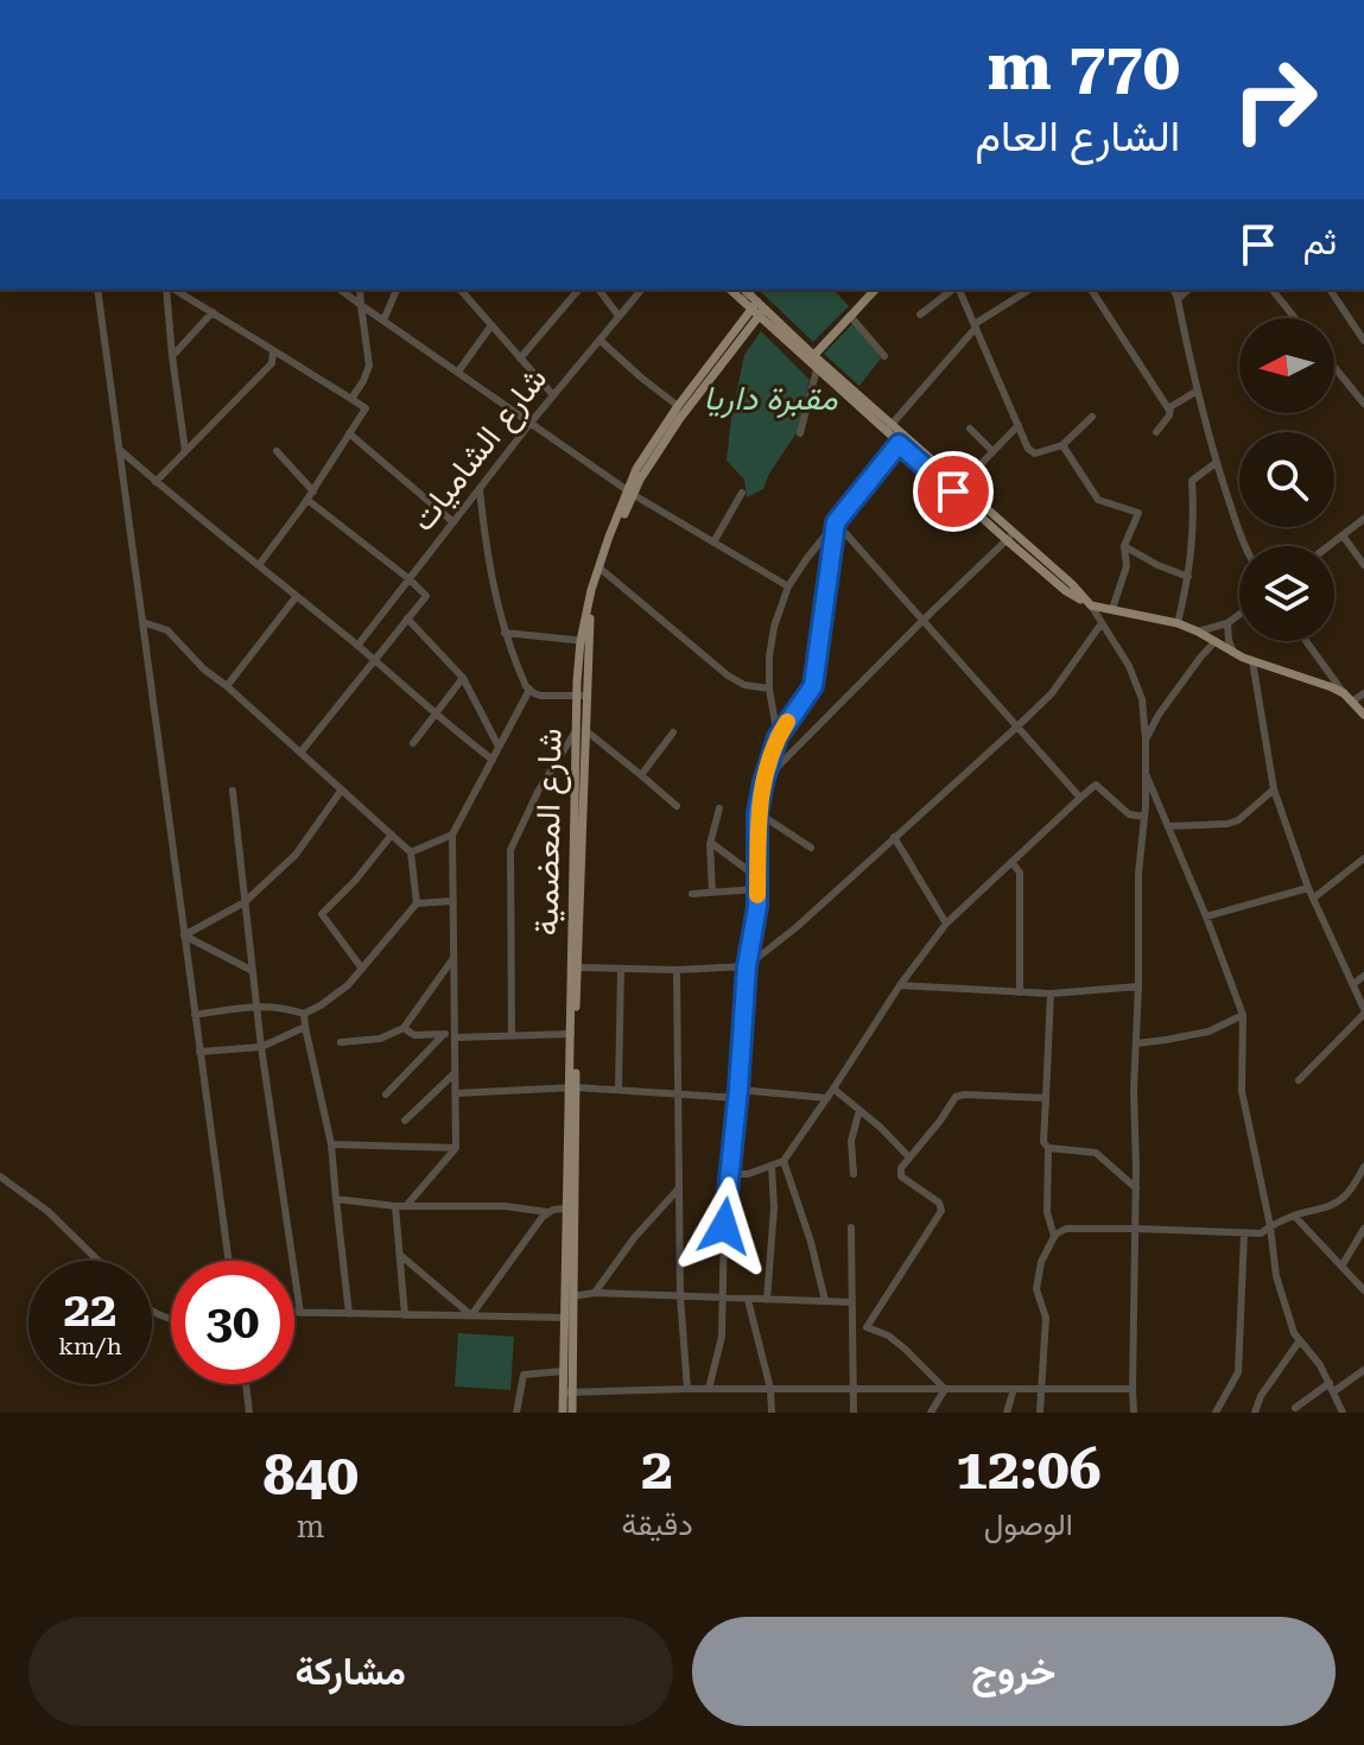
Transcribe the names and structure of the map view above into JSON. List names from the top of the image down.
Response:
{
  "streets": {
    "main road": ["شارع المعضمية"],
    "street": ["شارع الشاميات"]
  },
  "parks": ["مقبرة داريا"],
  "north": "left",
  "page": {
    "turn": ["770 m", "الشارع العام"],
    "then": "ثم",
    "speed": "22 km/h",
    "limit": "30",
    "eta": [
      "12:06",
      "الوصول",
      "2",
      "دقيقة",
      "840",
      "m"
    ],
    "buttons": ["خروج", "مشاركة"]
  }
}
